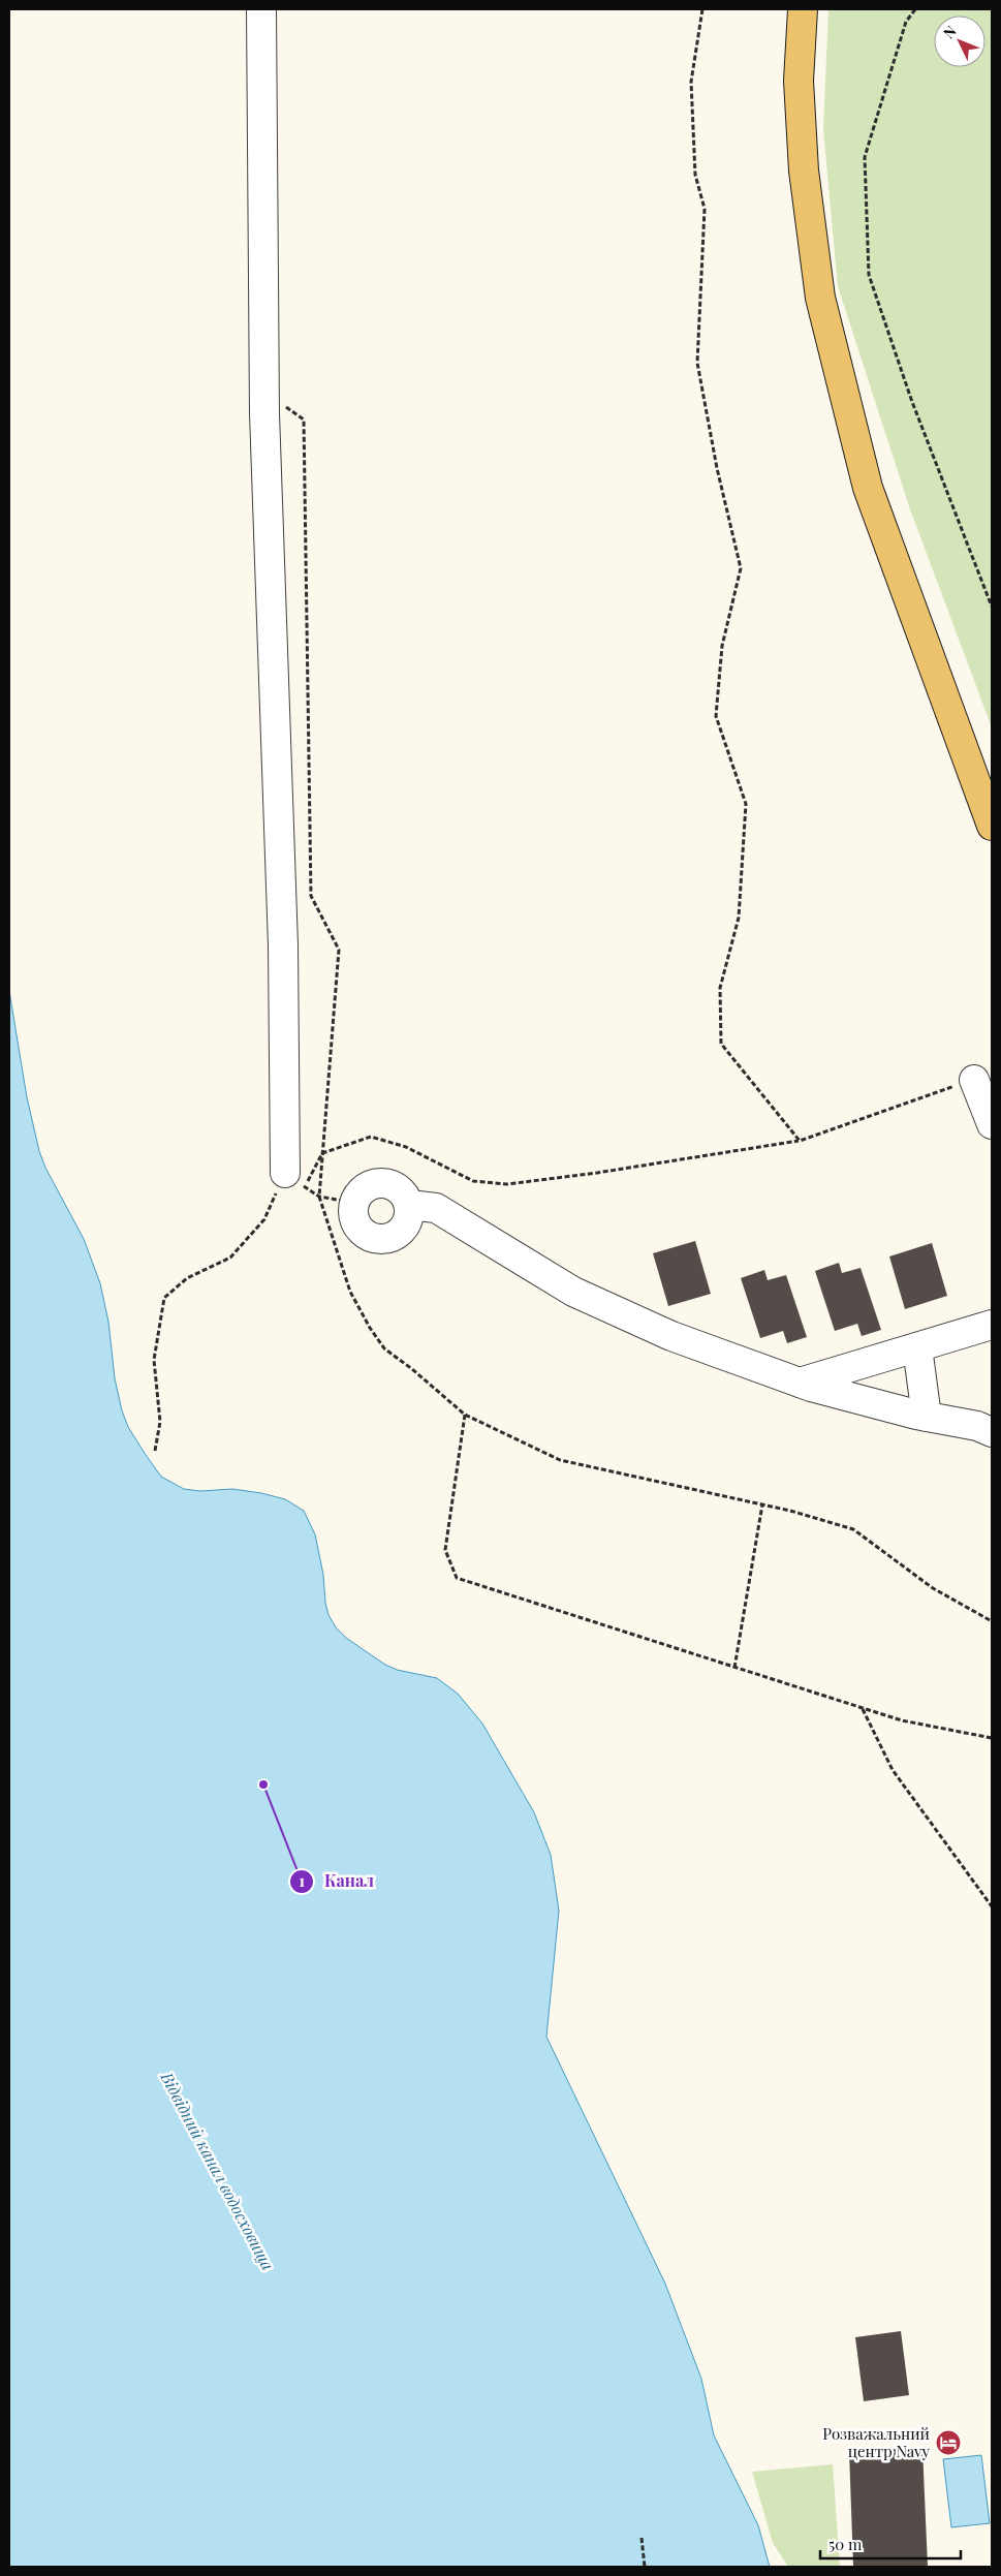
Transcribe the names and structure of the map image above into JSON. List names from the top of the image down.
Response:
{
  "water": ["Відвідний канал водосховища"],
  "places": {
    "other": ["Канал"],
    "hotel": ["Розважальний центр Navy"]
  },
  "scale_bar": "50 m",
  "north": "top left"
}
